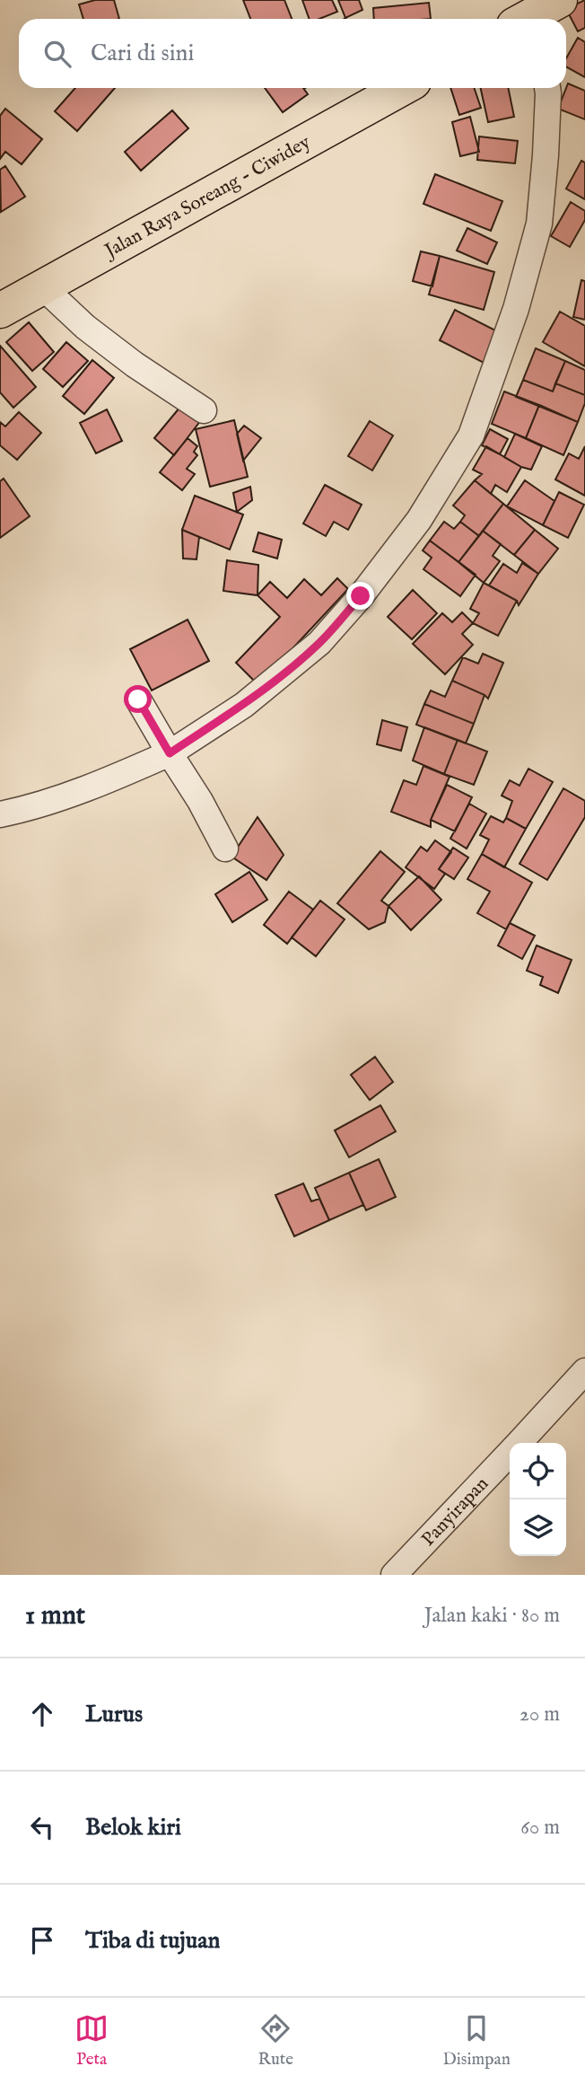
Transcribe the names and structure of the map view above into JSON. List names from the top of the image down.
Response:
{
  "streets": {
    "highway": ["Jalan Raya Soreang - Ciwidey"],
    "street": ["Panyirapan"]
  },
  "page": {
    "search": "Cari di sini",
    "heading": ["1 mnt", "Jalan kaki · 80 m"],
    "list": [
      ["Lurus", "20 m"],
      ["Belok kiri", "60 m"],
      "Tiba di tujuan"
    ],
    "nav": ["Peta", "Rute", "Disimpan"]
  }
}
